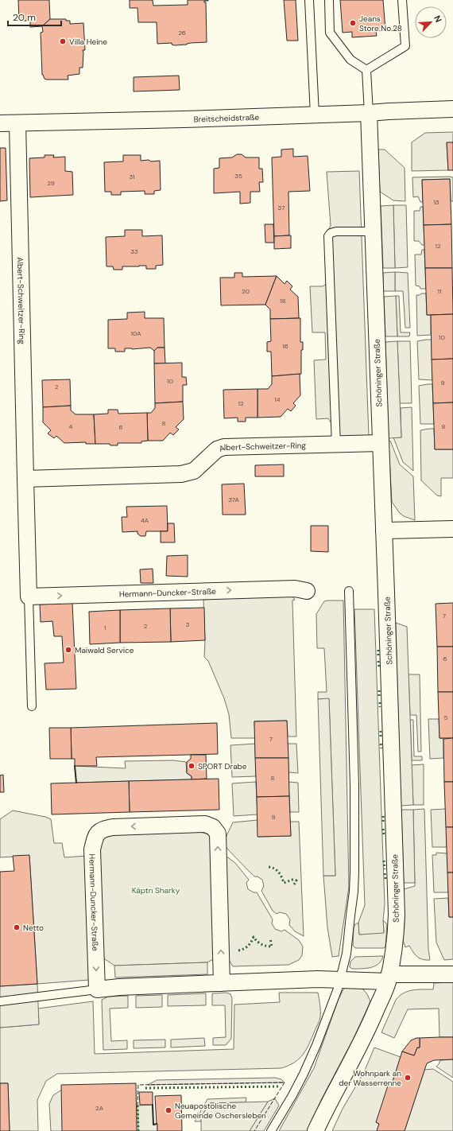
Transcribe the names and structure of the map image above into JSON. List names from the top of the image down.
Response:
{
  "streets": {
    "street": [
      "Breitscheidstraße",
      "Albert-Schweitzer-Ring",
      "Schöninger Straße",
      "Hermann-Duncker-Straße"
    ]
  },
  "crossings": [
    ["Breitscheidstraße", "Albert-Schweitzer-Ring"],
    ["Breitscheidstraße", "Schöninger Straße"],
    ["Albert-Schweitzer-Ring", "Schöninger Straße"],
    ["Albert-Schweitzer-Ring", "Hermann-Duncker-Straße"]
  ],
  "parks": ["Käptn Sharky"],
  "places": [
    "Jeans Store No.28",
    "Villa Heine",
    "Maiwald Service",
    "SPORT Drabe",
    "Netto",
    "Wohnpark an der Wasserrenne",
    "Neuapostolische Gemeinde Oschersleben"
  ],
  "house_numbers": [
    "26",
    "35",
    "31",
    "29",
    "13",
    "37",
    "12",
    "33",
    "20",
    "11",
    "18",
    "10A",
    "10",
    "16",
    "10",
    "9",
    "2",
    "14",
    "12",
    "8",
    "4",
    "8",
    "6",
    "37A",
    "4A",
    "7",
    "3",
    "2",
    "1",
    "6",
    "5",
    "7",
    "8",
    "9",
    "2A"
  ],
  "scale_bar": "20 m",
  "north": "top right"
}
